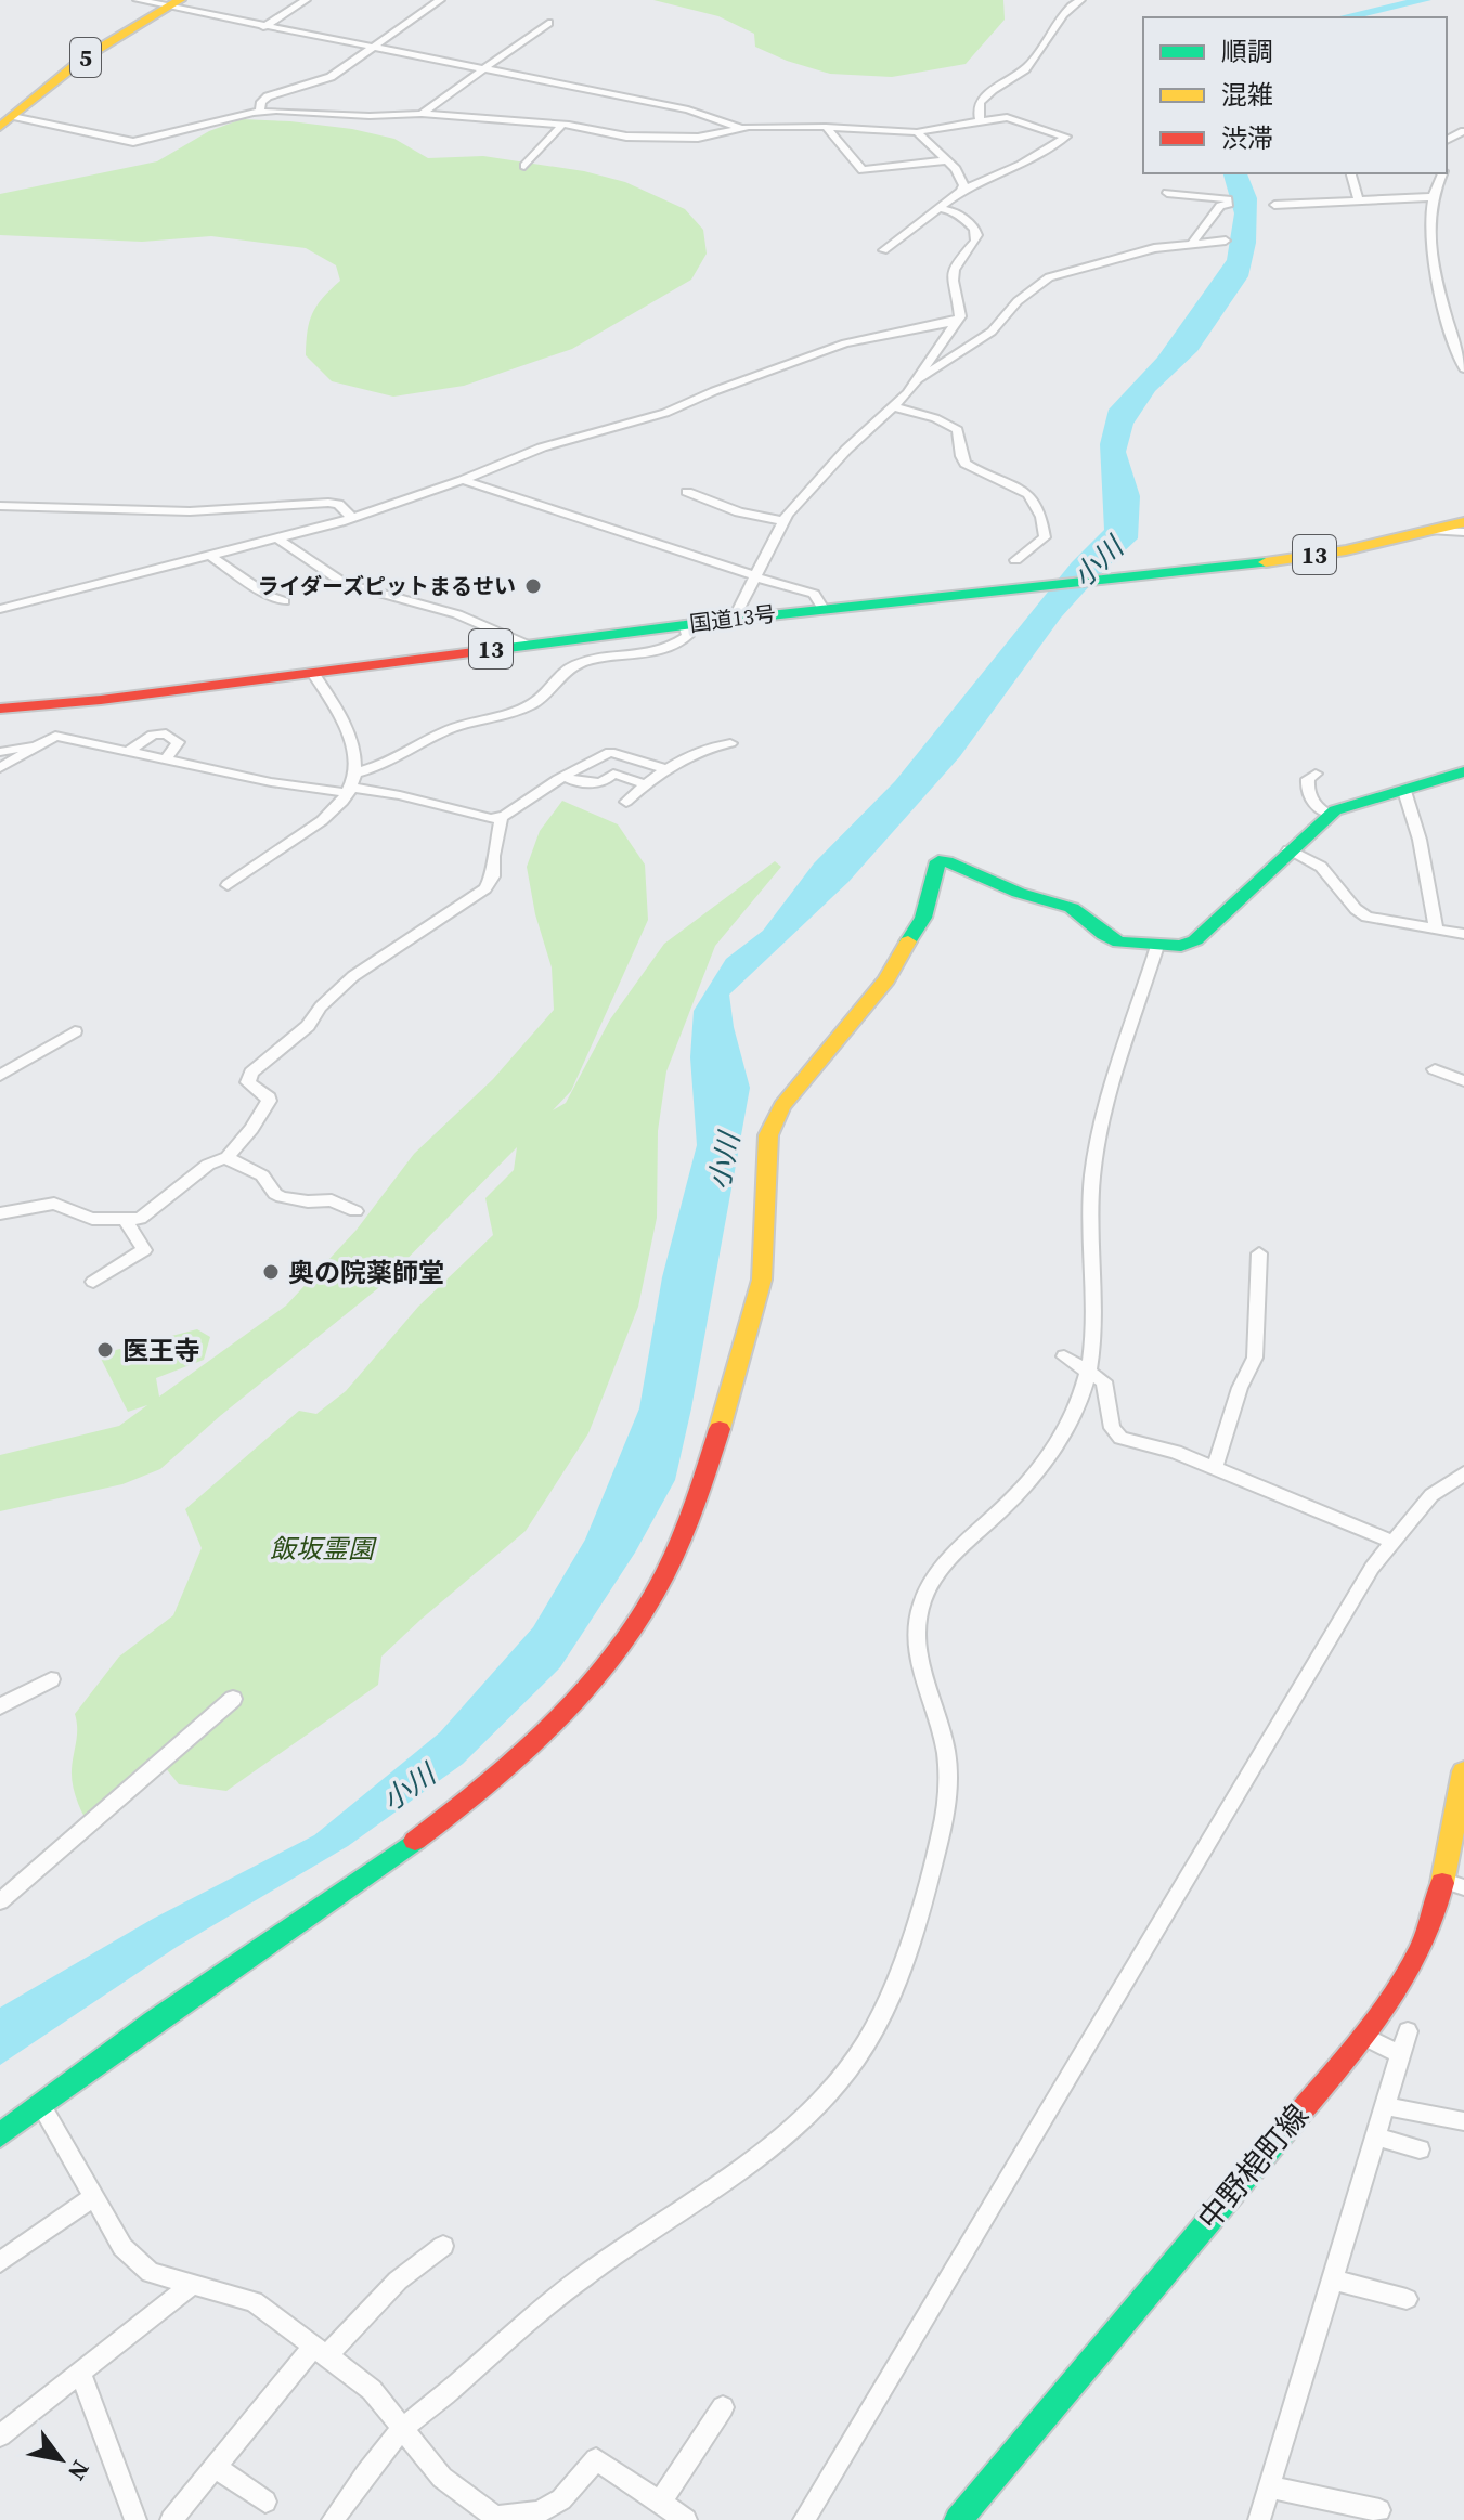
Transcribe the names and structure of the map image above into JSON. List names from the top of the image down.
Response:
{
  "streets": {
    "main road": [
      "5",
      "13",
      "国道13号",
      "中野梍町線"
    ]
  },
  "water": ["小川"],
  "parks": ["飯坂霊園"],
  "places": ["ライダーズピットまるせい", "奥の院薬師堂", "医王寺"],
  "legend": ["順調", "混雑", "渋滞"],
  "north": "bottom right"
}
